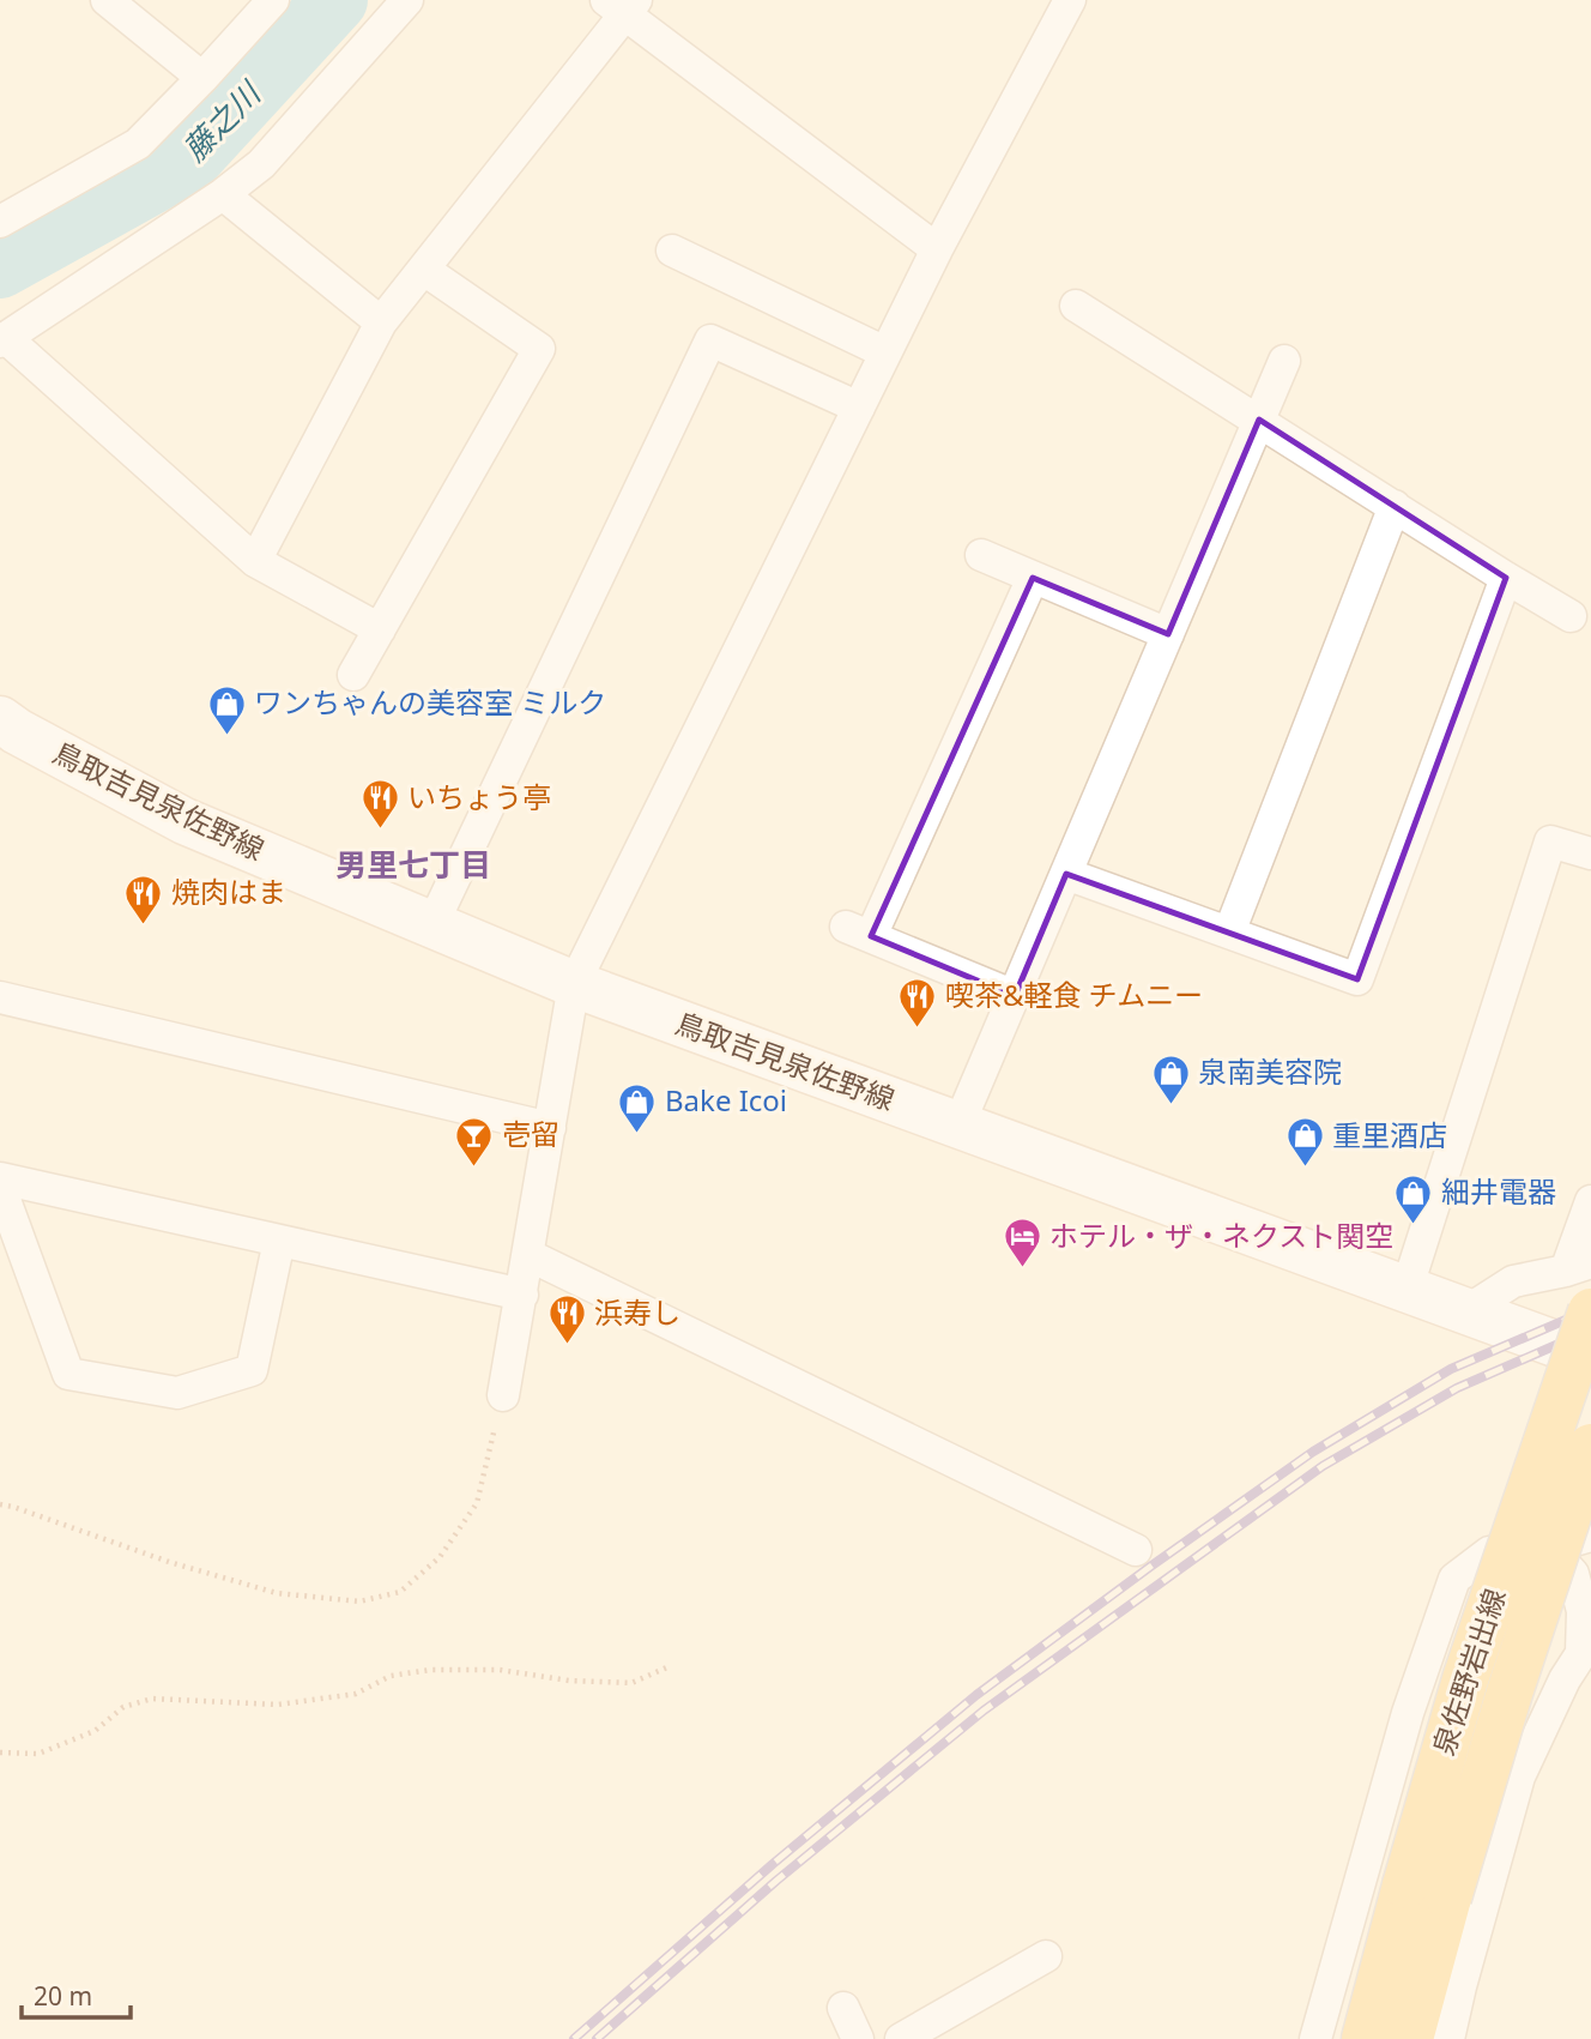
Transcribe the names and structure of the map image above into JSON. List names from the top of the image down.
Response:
{
  "streets": {
    "main road": ["鳥取吉見泉佐野線", "泉佐野岩出線"]
  },
  "districts": ["男里七丁目"],
  "water": ["藤之川"],
  "places": {
    "shop": [
      "ワンちゃんの美容室 ミルク",
      "泉南美容院",
      "Bake Icoi",
      "重里酒店",
      "細井電器"
    ],
    "restaurant": [
      "いちょう亭",
      "焼肉はま",
      "喫茶&軽食 チムニー",
      "浜寿し"
    ],
    "bar": ["壱留"],
    "hotel": ["ホテル・ザ・ネクスト関空"]
  },
  "scale_bar": "20 m"
}
